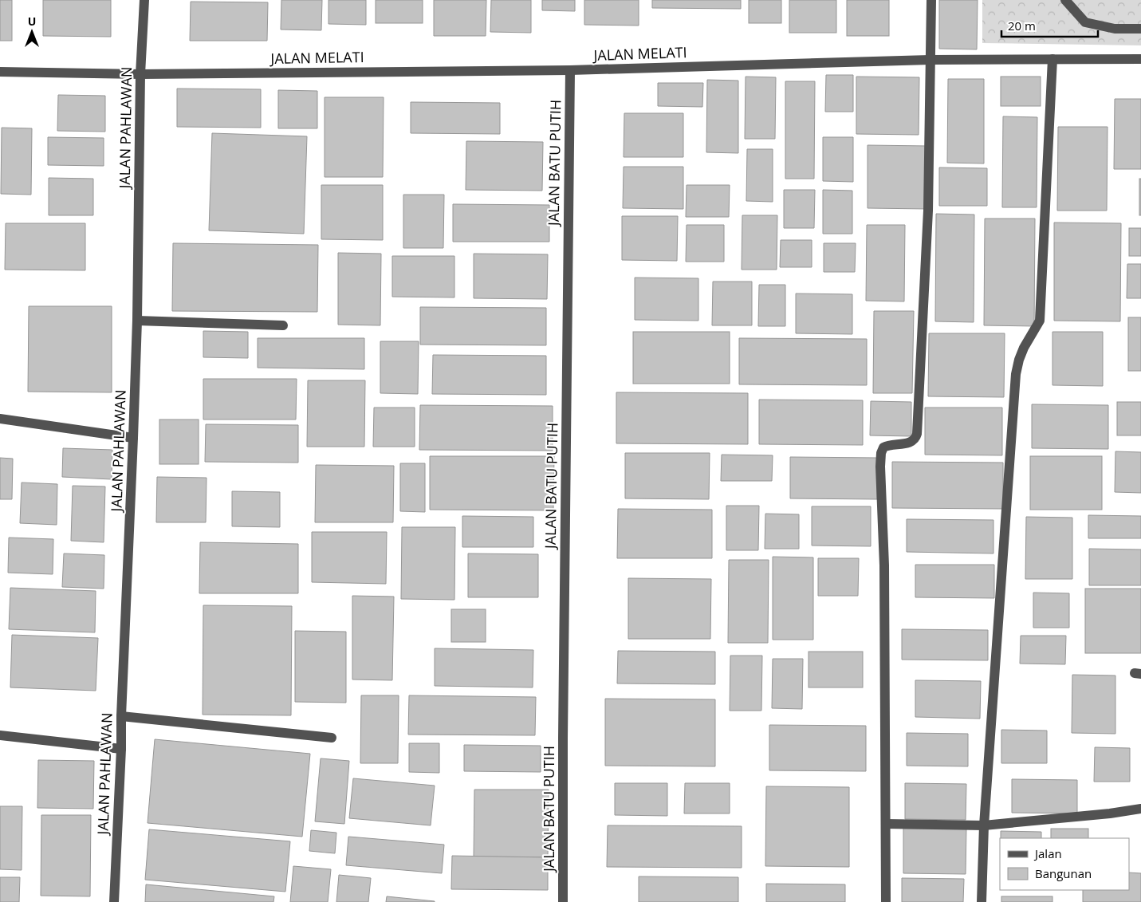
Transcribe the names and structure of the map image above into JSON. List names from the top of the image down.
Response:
{
  "streets": {
    "street": ["JALAN MELATI", "JALAN PAHLAWAN", "JALAN BATU PUTIH"]
  },
  "crossings": [
    ["JALAN MELATI", "JALAN PAHLAWAN"],
    ["JALAN MELATI", "JALAN BATU PUTIH"]
  ],
  "legend": ["Jalan", "Bangunan"],
  "scale_bar": "20 m",
  "north": "top"
}
